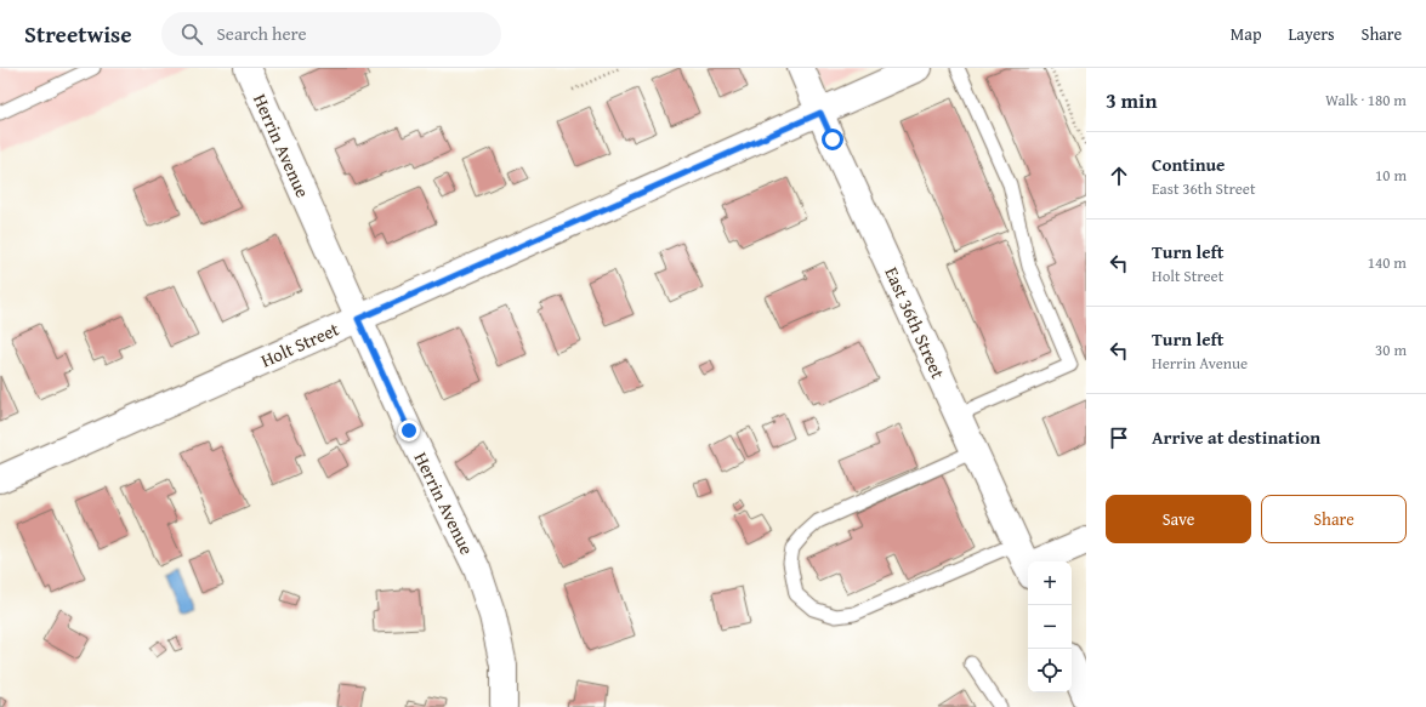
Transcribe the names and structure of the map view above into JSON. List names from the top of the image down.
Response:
{
  "streets": {
    "street": ["Herrin Avenue", "East 36th Street", "Holt Street"]
  },
  "crossings": [
    ["Herrin Avenue", "Holt Street"],
    ["East 36th Street", "Holt Street"]
  ],
  "page": {
    "header": "Streetwise",
    "search": "Search here",
    "nav": ["Map", "Layers", "Share"],
    "heading": ["3 min", "Walk · 180 m"],
    "list": [
      ["Continue", "East 36th Street", "10 m"],
      ["Turn left", "Holt Street", "140 m"],
      ["Turn left", "Herrin Avenue", "30 m"],
      "Arrive at destination"
    ],
    "buttons": ["Save", "Share"],
    "map_buttons": ["+", "−"]
  }
}
